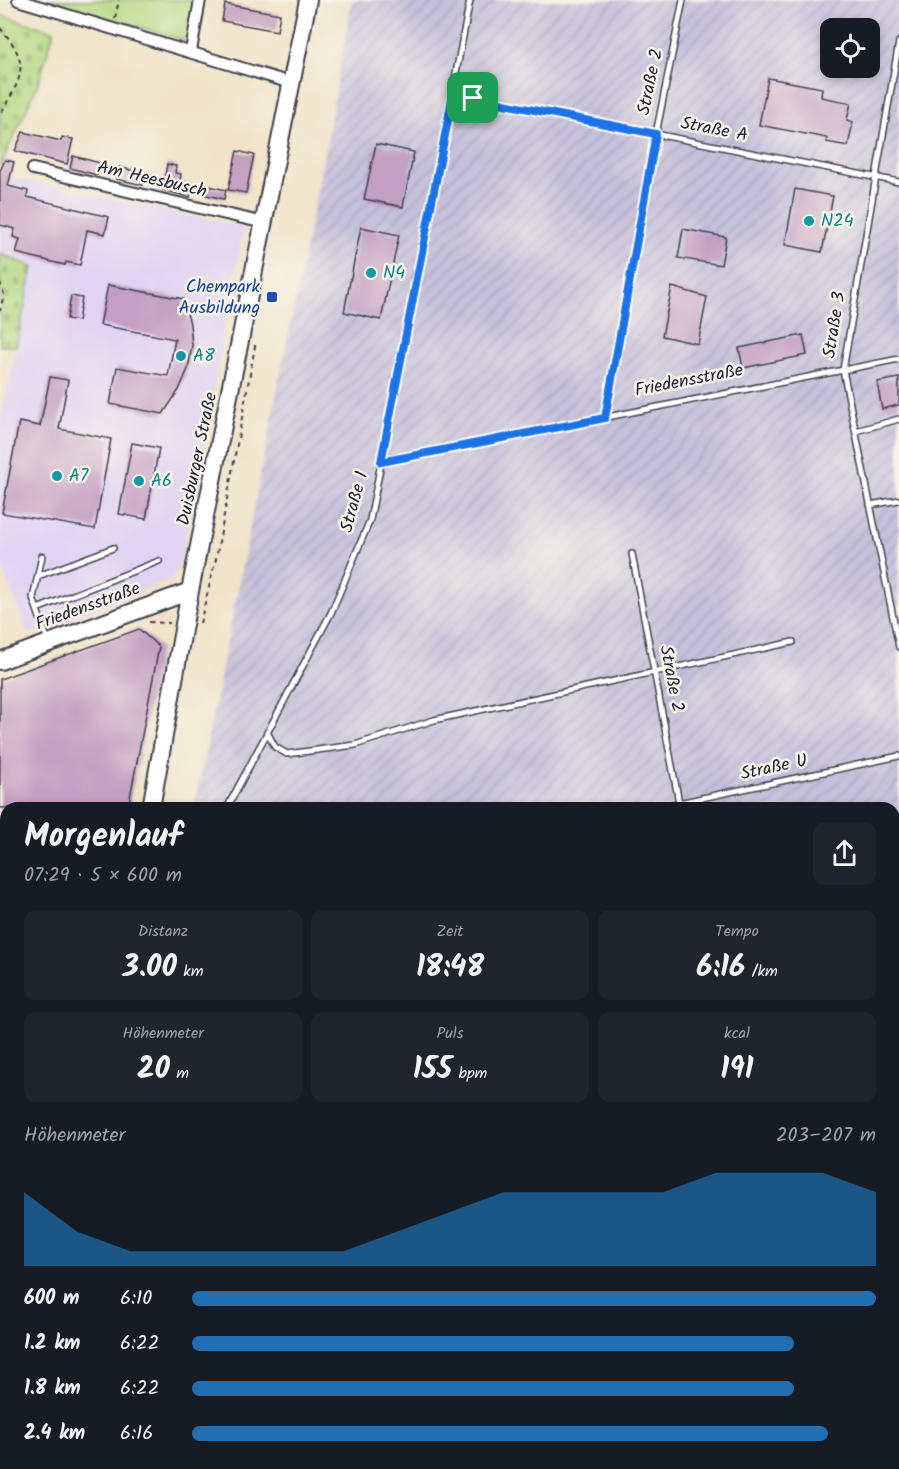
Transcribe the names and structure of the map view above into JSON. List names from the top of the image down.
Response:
{
  "streets": {
    "main road": ["Friedensstraße", "Duisburger Straße"],
    "street": ["Am Heesbusch"],
    "lane": [
      "Straße 2",
      "Straße A",
      "Straße 3",
      "Straße 1",
      "Straße U"
    ]
  },
  "crossings": [
    ["Straße 2", "Straße A"],
    ["Straße 2", "Friedensstraße"],
    ["Straße A", "Straße 3"],
    ["Straße A", "Straße 1"],
    ["Am Heesbusch", "Duisburger Straße"],
    ["Straße 3", "Friedensstraße"],
    ["Friedensstraße", "Duisburger Straße"],
    ["Friedensstraße", "Straße 1"]
  ],
  "places": {
    "other": [
      "N24",
      "N4",
      "A8",
      "A7",
      "A6"
    ],
    "transit": ["Chempark Ausbildung"]
  },
  "page": {
    "heading": ["Morgenlauf", "07:29 · 5 × 600 m"],
    "stats": [
      ["Distanz", "3.00 km"],
      ["Zeit", "18:48"],
      ["Tempo", "6:16 /km"],
      ["Höhenmeter", "20 m"],
      ["Puls", "155 bpm"],
      ["kcal", "191"]
    ],
    "chart": ["Höhenmeter", "203–207 m"],
    "list": [
      {
        "name": "600 m",
        "note": "6:10"
      },
      {
        "name": "1.2 km",
        "note": "6:22"
      },
      {
        "name": "1.8 km",
        "note": "6:22"
      },
      {
        "name": "2.4 km",
        "note": "6:16"
      }
    ]
  }
}
